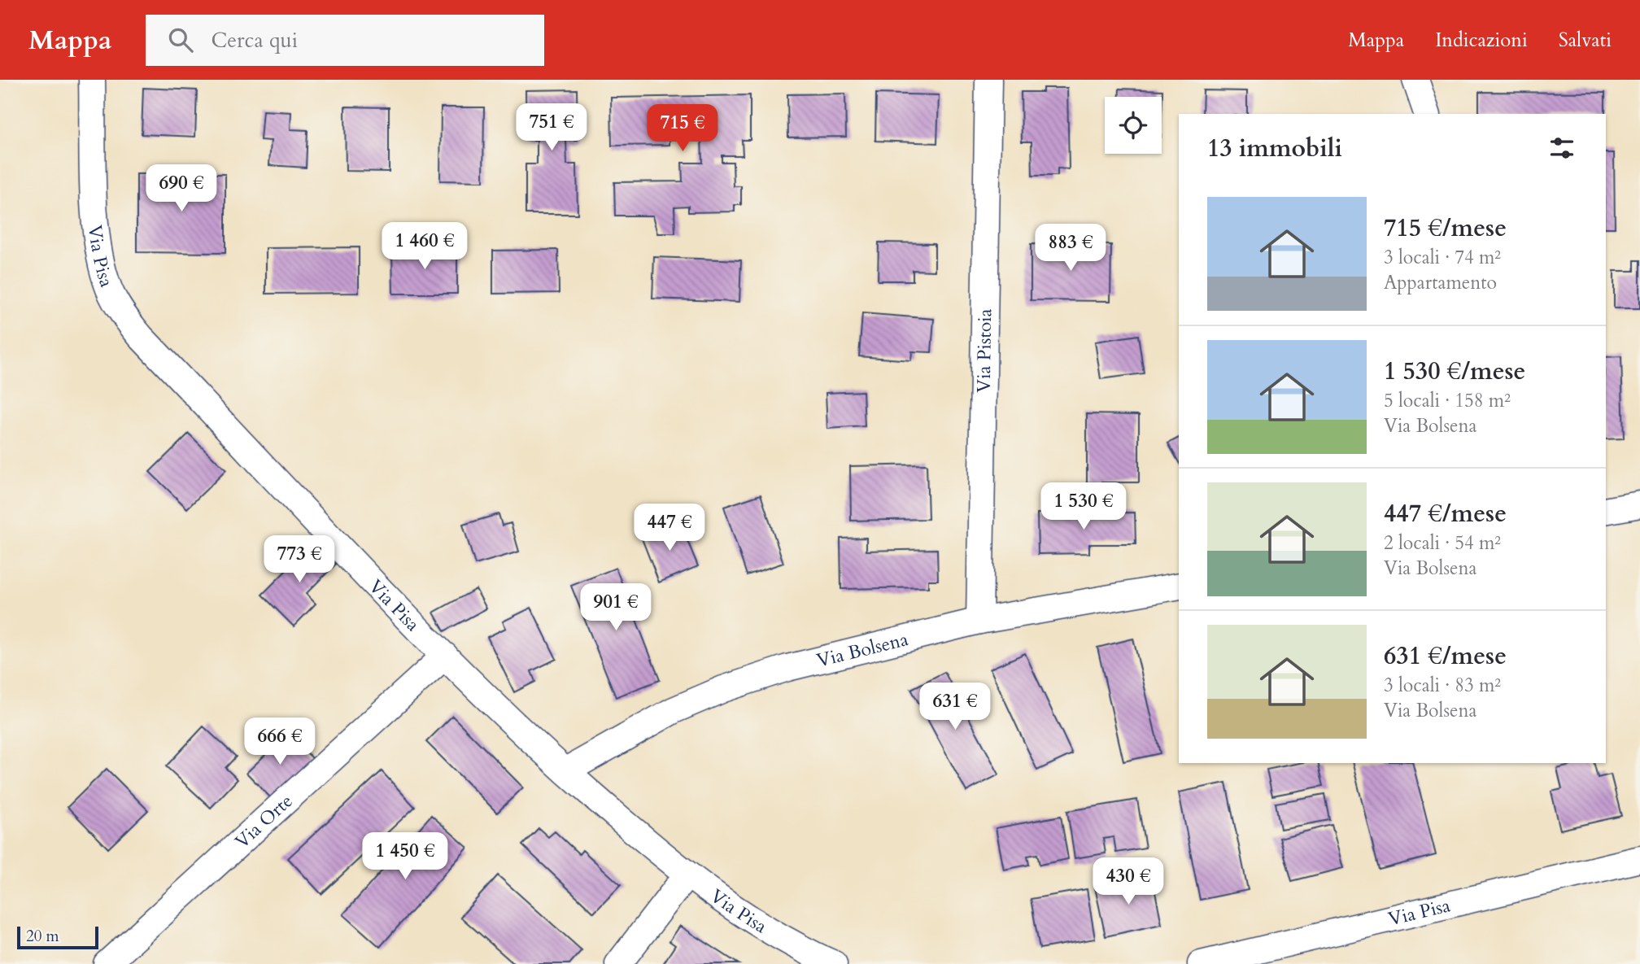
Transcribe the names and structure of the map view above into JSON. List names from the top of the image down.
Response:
{
  "streets": {
    "street": [
      "Via Pisa",
      "Via Pistoia",
      "Via Bolsena",
      "Via Orte"
    ]
  },
  "crossings": [
    ["Via Pisa", "Via Bolsena"],
    ["Via Pisa", "Via Orte"],
    ["Via Pistoia", "Via Bolsena"]
  ],
  "scale_bar": "20 m",
  "page": {
    "header": "Mappa",
    "search": "Cerca qui",
    "nav": ["Mappa", "Indicazioni", "Salvati"],
    "price": [
      "751 €",
      "715 €",
      "690 €",
      "1 460 €",
      "883 €",
      "1 530 €",
      "447 €",
      "773 €",
      "901 €",
      "631 €",
      "666 €",
      "1 450 €",
      "430 €"
    ],
    "heading": "13 immobili",
    "list": [
      {
        "name": "715 €/mese",
        "note": "3 locali · 74 m² · Appartamento"
      },
      {
        "name": "1 530 €/mese",
        "note": "5 locali · 158 m² · Via Bolsena"
      },
      {
        "name": "447 €/mese",
        "note": "2 locali · 54 m² · Via Bolsena"
      },
      {
        "name": "631 €/mese",
        "note": "3 locali · 83 m² · Via Bolsena"
      }
    ],
    "scale": "20 m"
  }
}
